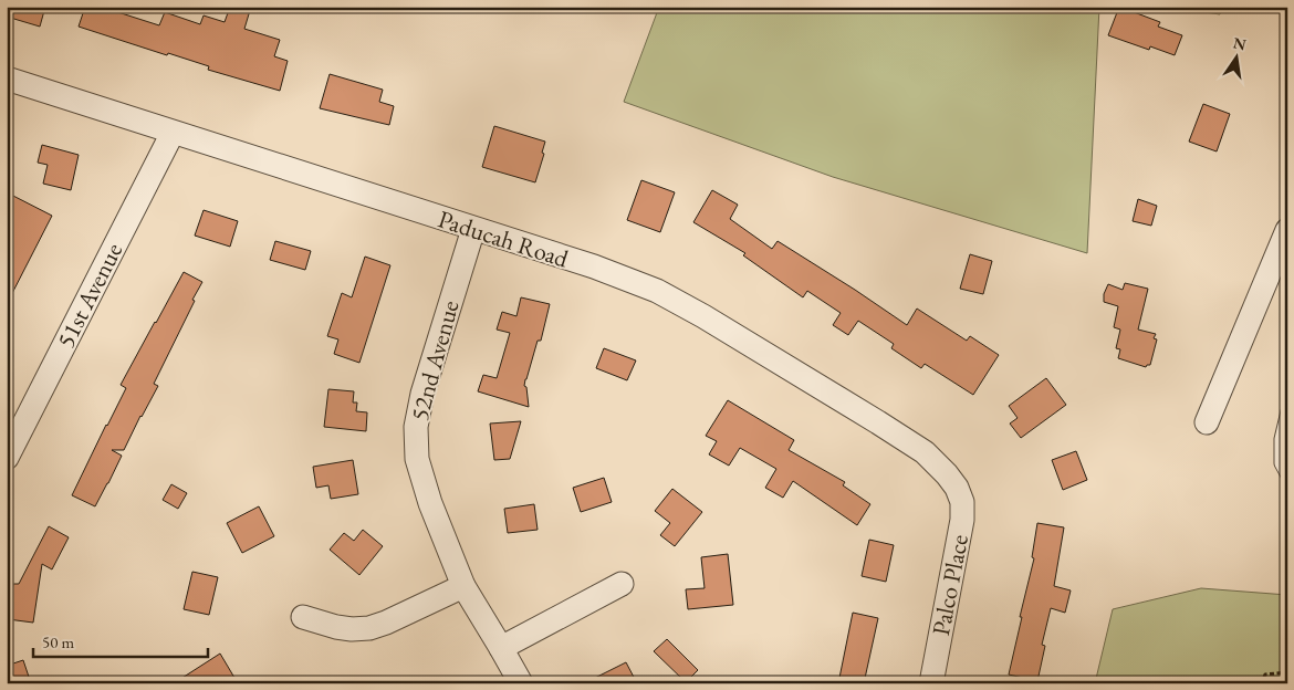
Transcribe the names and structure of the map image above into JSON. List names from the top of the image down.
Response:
{
  "streets": {
    "street": [
      "Paducah Road",
      "51st Avenue",
      "52nd Avenue",
      "Palco Place"
    ]
  },
  "crossings": [
    ["Paducah Road", "51st Avenue"],
    ["Paducah Road", "52nd Avenue"],
    ["Paducah Road", "Palco Place"]
  ],
  "scale_bar": "50 m",
  "north": "top"
}
